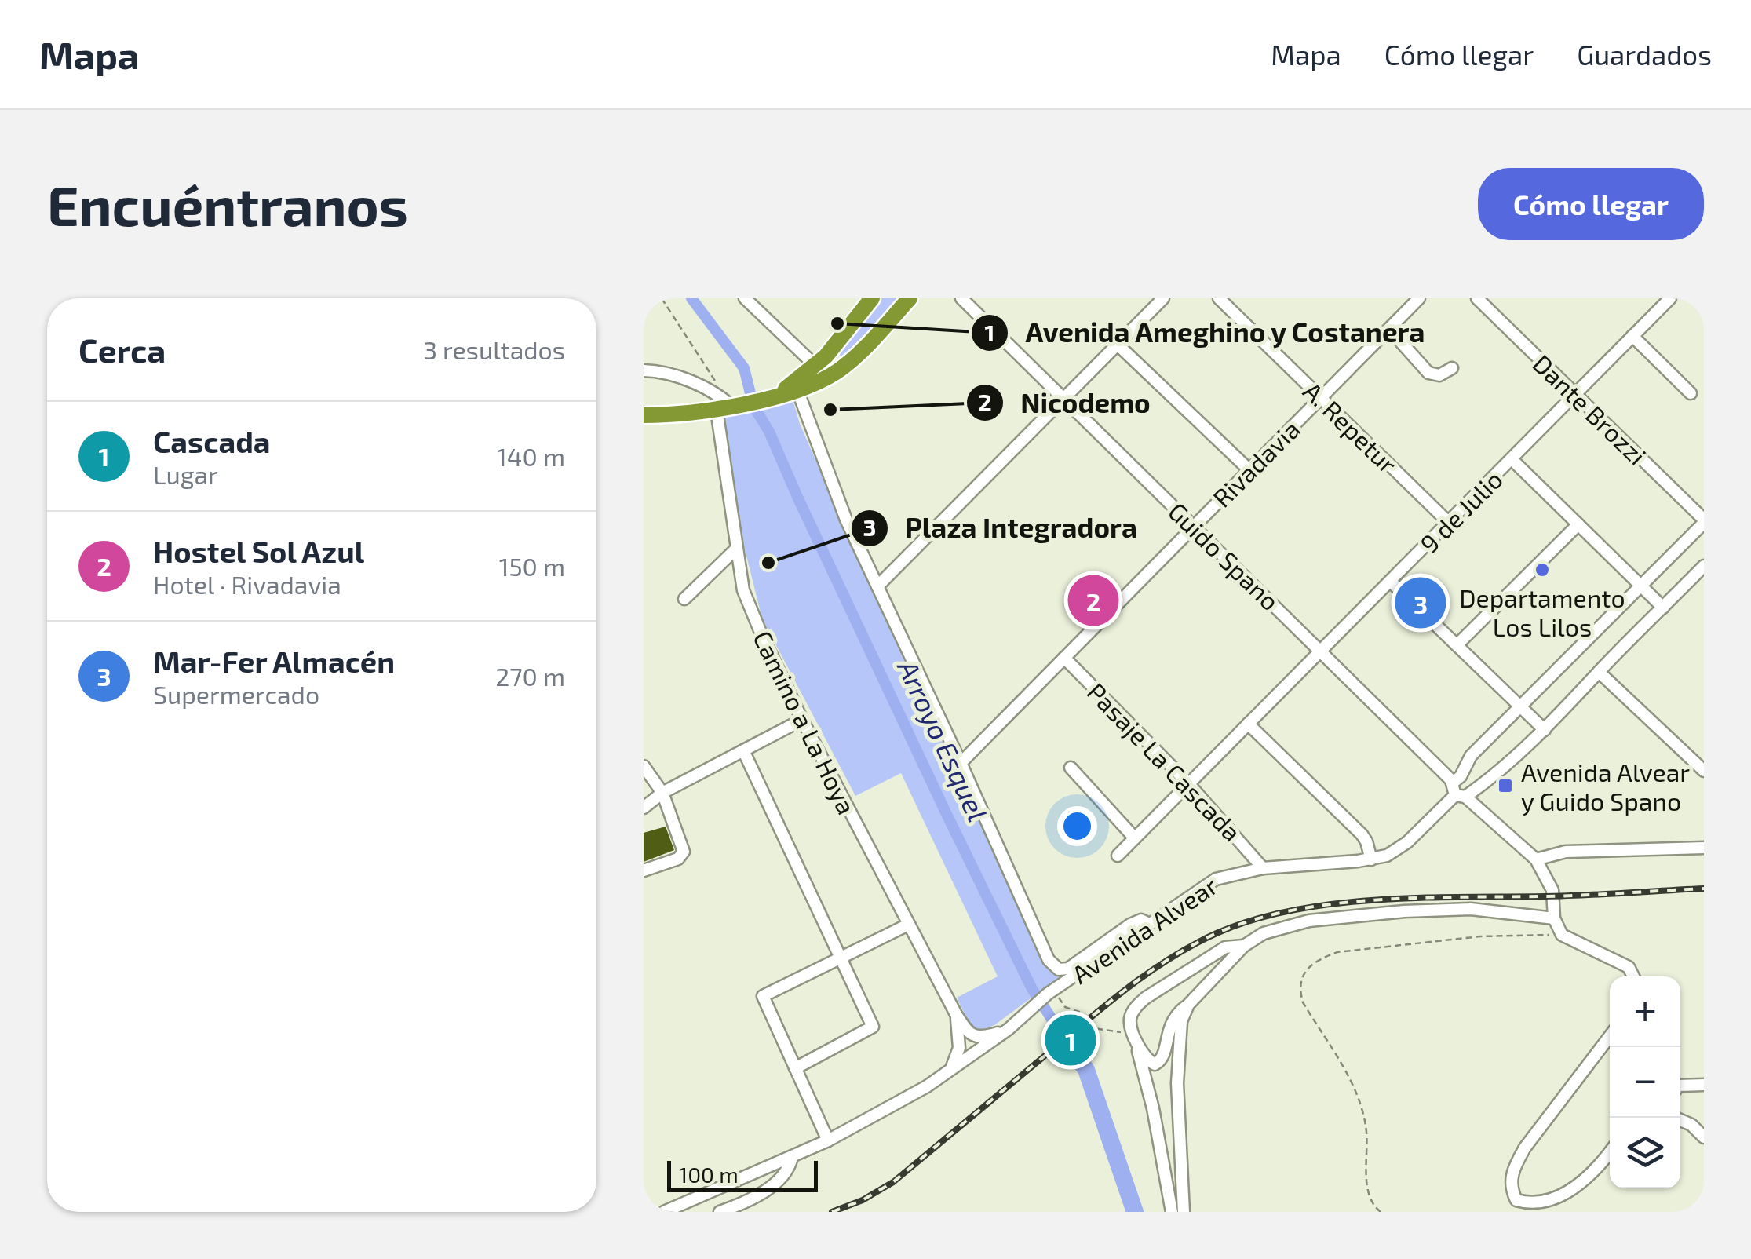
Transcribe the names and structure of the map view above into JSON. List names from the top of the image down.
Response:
{
  "streets": {
    "street": [
      "Dante Brozzi",
      "A. Repetur",
      "Rivadavia",
      "9 de Julio",
      "Guido Spano",
      "Camino a La Hoya",
      "Pasaje La Cascada",
      "Avenida Alvear"
    ]
  },
  "crossings": [
    ["Dante Brozzi", "9 de Julio"],
    ["A. Repetur", "Rivadavia"],
    ["A. Repetur", "9 de Julio"],
    ["Rivadavia", "Guido Spano"],
    ["Rivadavia", "Pasaje La Cascada"],
    ["9 de Julio", "Guido Spano"],
    ["9 de Julio", "Pasaje La Cascada"],
    ["Guido Spano", "Avenida Alvear"],
    ["Camino a La Hoya", "Avenida Alvear"],
    ["Pasaje La Cascada", "Avenida Alvear"]
  ],
  "water": ["Arroyo Esquel"],
  "places": {
    "other": [
      "Avenida Ameghino y Costanera",
      "Nicodemo",
      "Plaza Integradora",
      "Departamento Los Lilos"
    ],
    "transit": ["Avenida Alvear y Guido Spano"]
  },
  "scale_bar": "100 m",
  "page": {
    "header": "Mapa",
    "nav": ["Mapa", "Cómo llegar", "Guardados"],
    "buttons": "Cómo llegar",
    "title": "Encuéntranos",
    "heading": ["Cerca", "3 resultados"],
    "list": [
      {
        "mark": "1",
        "name": "Cascada",
        "note": "Lugar",
        "value": "140 m"
      },
      {
        "mark": "2",
        "name": "Hostel Sol Azul",
        "note": "Hotel · Rivadavia",
        "value": "150 m"
      },
      {
        "mark": "3",
        "name": "Mar-Fer Almacén",
        "note": "Supermercado",
        "value": "270 m"
      }
    ],
    "pins": ["2", "3", "1"],
    "map_buttons": ["+", "−"],
    "scale": "100 m"
  }
}
